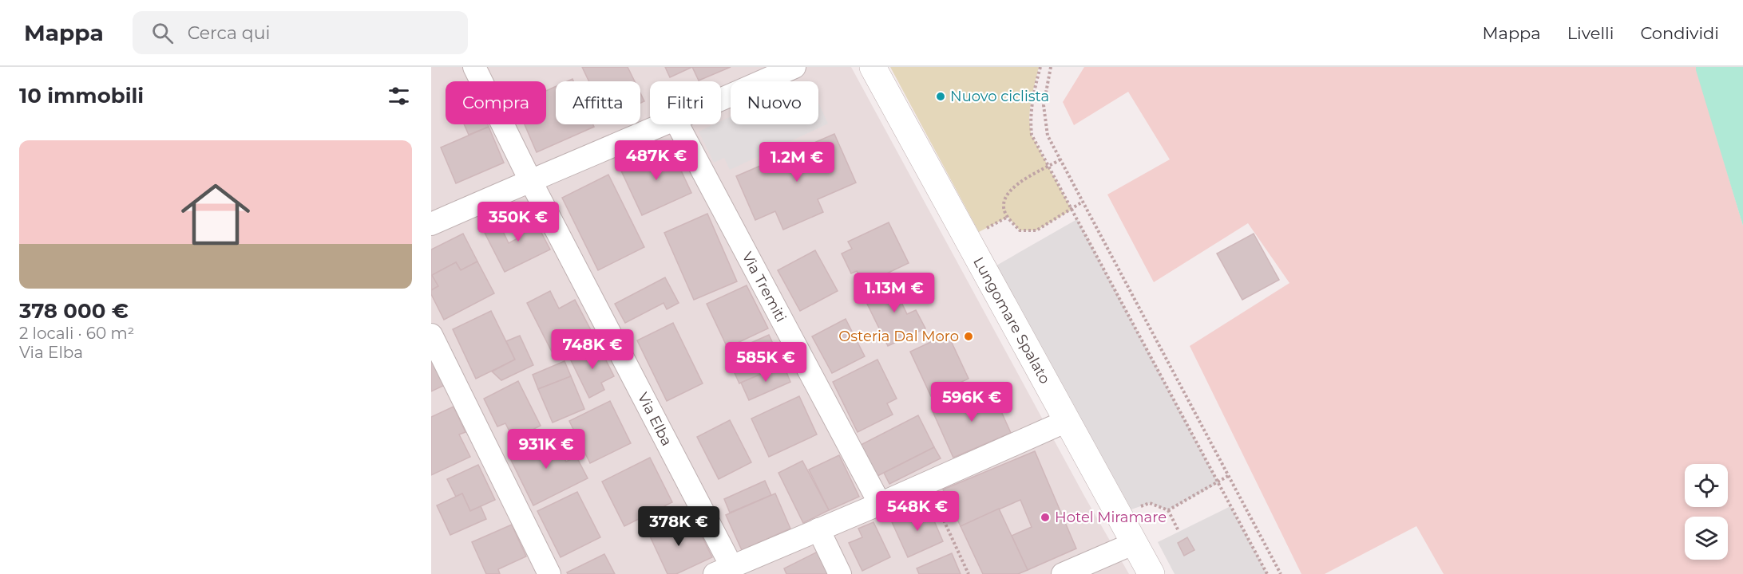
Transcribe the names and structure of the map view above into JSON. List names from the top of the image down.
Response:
{
  "streets": {
    "street": ["Via Tremiti", "Lungomare Spalato", "Via Elba"]
  },
  "places": ["Nuovo ciclista", "Osteria Dal Moro", "Hotel Miramare"],
  "page": {
    "header": "Mappa",
    "search": "Cerca qui",
    "nav": ["Mappa", "Livelli", "Condividi"],
    "heading": "10 immobili",
    "chip": [
      "Compra",
      "Affitta",
      "Filtri",
      "Nuovo"
    ],
    "list": [
      {
        "name": "378 000 €",
        "note": "2 locali · 60 m² · Via Elba"
      }
    ],
    "price": [
      "487K €",
      "1.2M €",
      "350K €",
      "1.13M €",
      "748K €",
      "585K €",
      "596K €",
      "931K €",
      "548K €",
      "378K €"
    ]
  }
}
